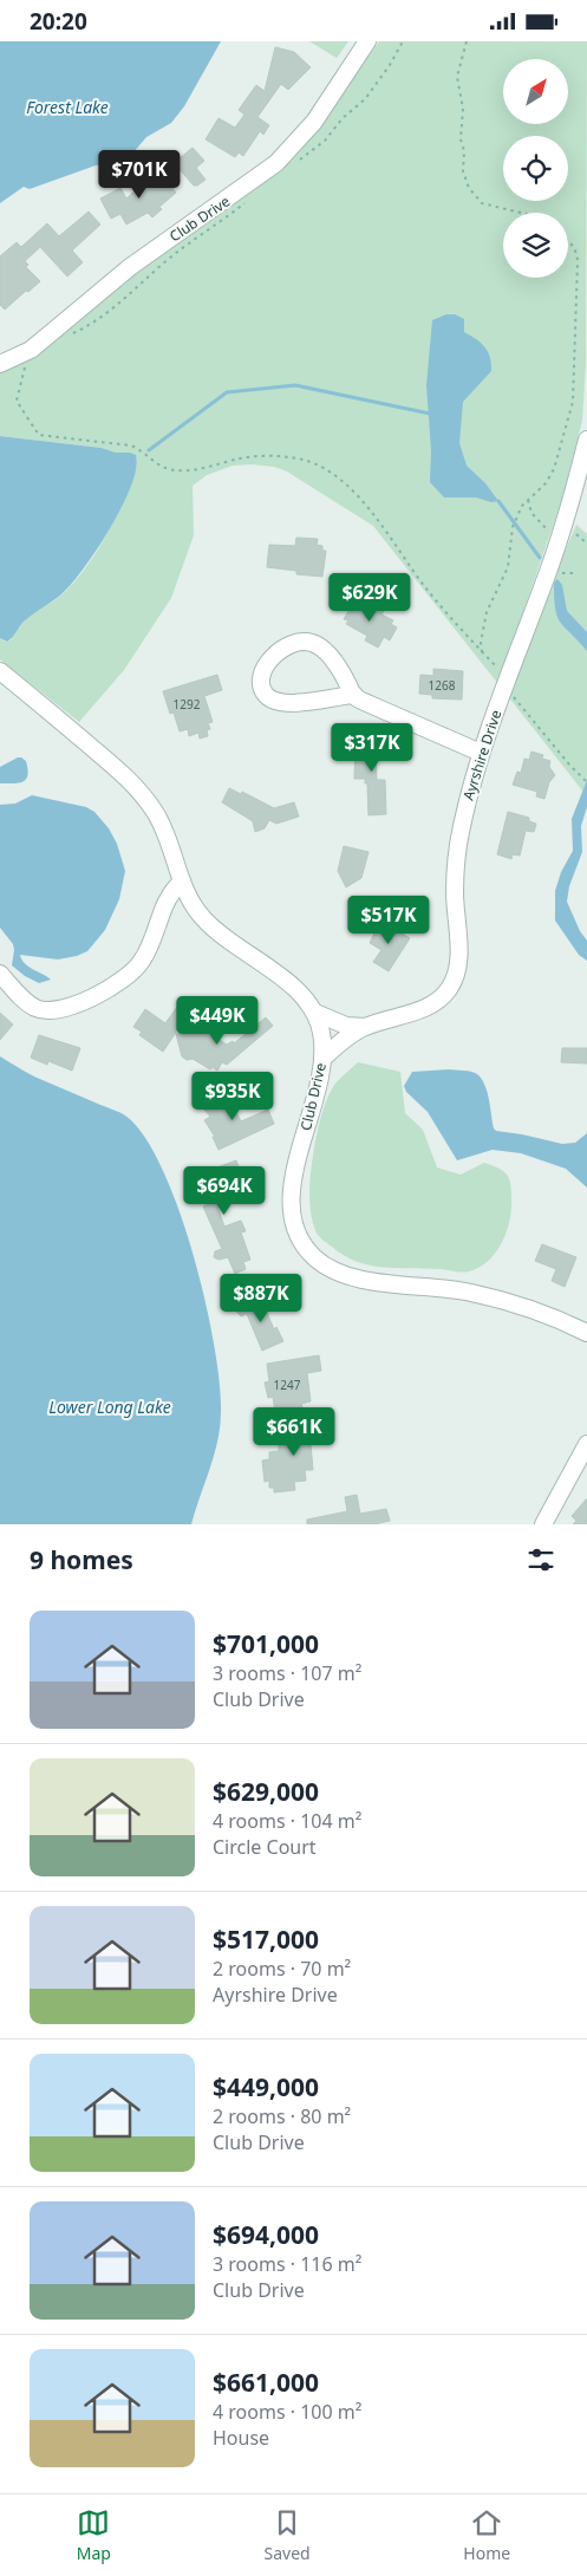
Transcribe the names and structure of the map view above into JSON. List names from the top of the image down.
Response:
{
  "streets": {
    "street": ["Club Drive", "Ayrshire Drive"]
  },
  "crossings": [
    ["Club Drive", "Ayrshire Drive"]
  ],
  "water": ["Forest Lake", "Lower Long Lake"],
  "house_numbers": ["1268", "1292", "1247"],
  "north": "top right",
  "page": {
    "status": "20:20",
    "price": [
      "$701K",
      "$629K",
      "$317K",
      "$517K",
      "$449K",
      "$935K",
      "$694K",
      "$887K",
      "$661K"
    ],
    "heading": "9 homes",
    "list": [
      {
        "name": "$701,000",
        "note": "3 rooms · 107 m² · Club Drive"
      },
      {
        "name": "$629,000",
        "note": "4 rooms · 104 m² · Circle Court"
      },
      {
        "name": "$517,000",
        "note": "2 rooms · 70 m² · Ayrshire Drive"
      },
      {
        "name": "$449,000",
        "note": "2 rooms · 80 m² · Club Drive"
      },
      {
        "name": "$694,000",
        "note": "3 rooms · 116 m² · Club Drive"
      },
      {
        "name": "$661,000",
        "note": "4 rooms · 100 m² · House"
      }
    ],
    "tabs": ["Map", "Saved", "Home"]
  }
}
